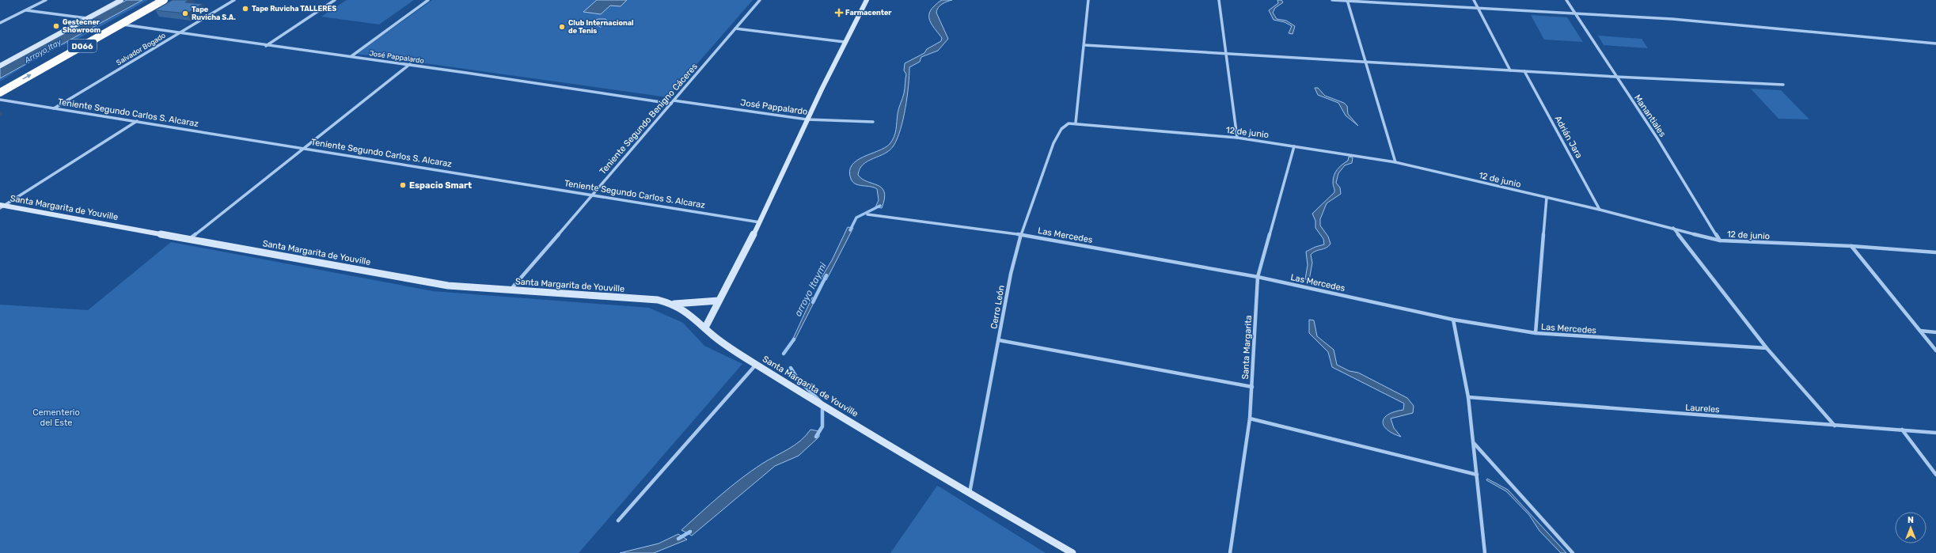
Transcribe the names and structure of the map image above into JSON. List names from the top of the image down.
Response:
{
  "streets": {
    "highway": ["D066"],
    "main road": ["Santa Margarita de Youville"],
    "street": [
      "Salvador Bogado",
      "José Pappalardo",
      "Teniente Segundo Carlos S. Alcaraz",
      "Manantiales",
      "Teniente Segundo Benigno Cáceres",
      "12 de junio",
      "Adrián Jara",
      "Las Mercedes",
      "Cerro León",
      "Santa Margarita",
      "Laureles"
    ]
  },
  "crossings": [
    ["D066", "José Pappalardo"],
    ["Salvador Bogado", "José Pappalardo"],
    ["Salvador Bogado", "Teniente Segundo Carlos S. Alcaraz"],
    ["José Pappalardo", "Teniente Segundo Benigno Cáceres"],
    ["Teniente Segundo Carlos S. Alcaraz", "Teniente Segundo Benigno Cáceres"],
    ["Manantiales", "12 de junio"],
    ["Teniente Segundo Benigno Cáceres", "Santa Margarita de Youville"],
    ["12 de junio", "Adrián Jara"],
    ["12 de junio", "Cerro León"],
    ["12 de junio", "Santa Margarita"],
    ["Santa Margarita de Youville", "Cerro León"],
    ["Las Mercedes", "Cerro León"],
    ["Las Mercedes", "Santa Margarita"]
  ],
  "water": ["Arroyo Itay", "arroyo Itaymi"],
  "parks": ["Cementerio del Este"],
  "places": {
    "other": [
      "Tape Ruvicha TALLERES",
      "Tape Ruvicha S.A.",
      "Gestecner Showroom",
      "Club Internacional de Tenis",
      "Espacio Smart"
    ],
    "health": ["Farmacenter"]
  },
  "north": "top"
}
